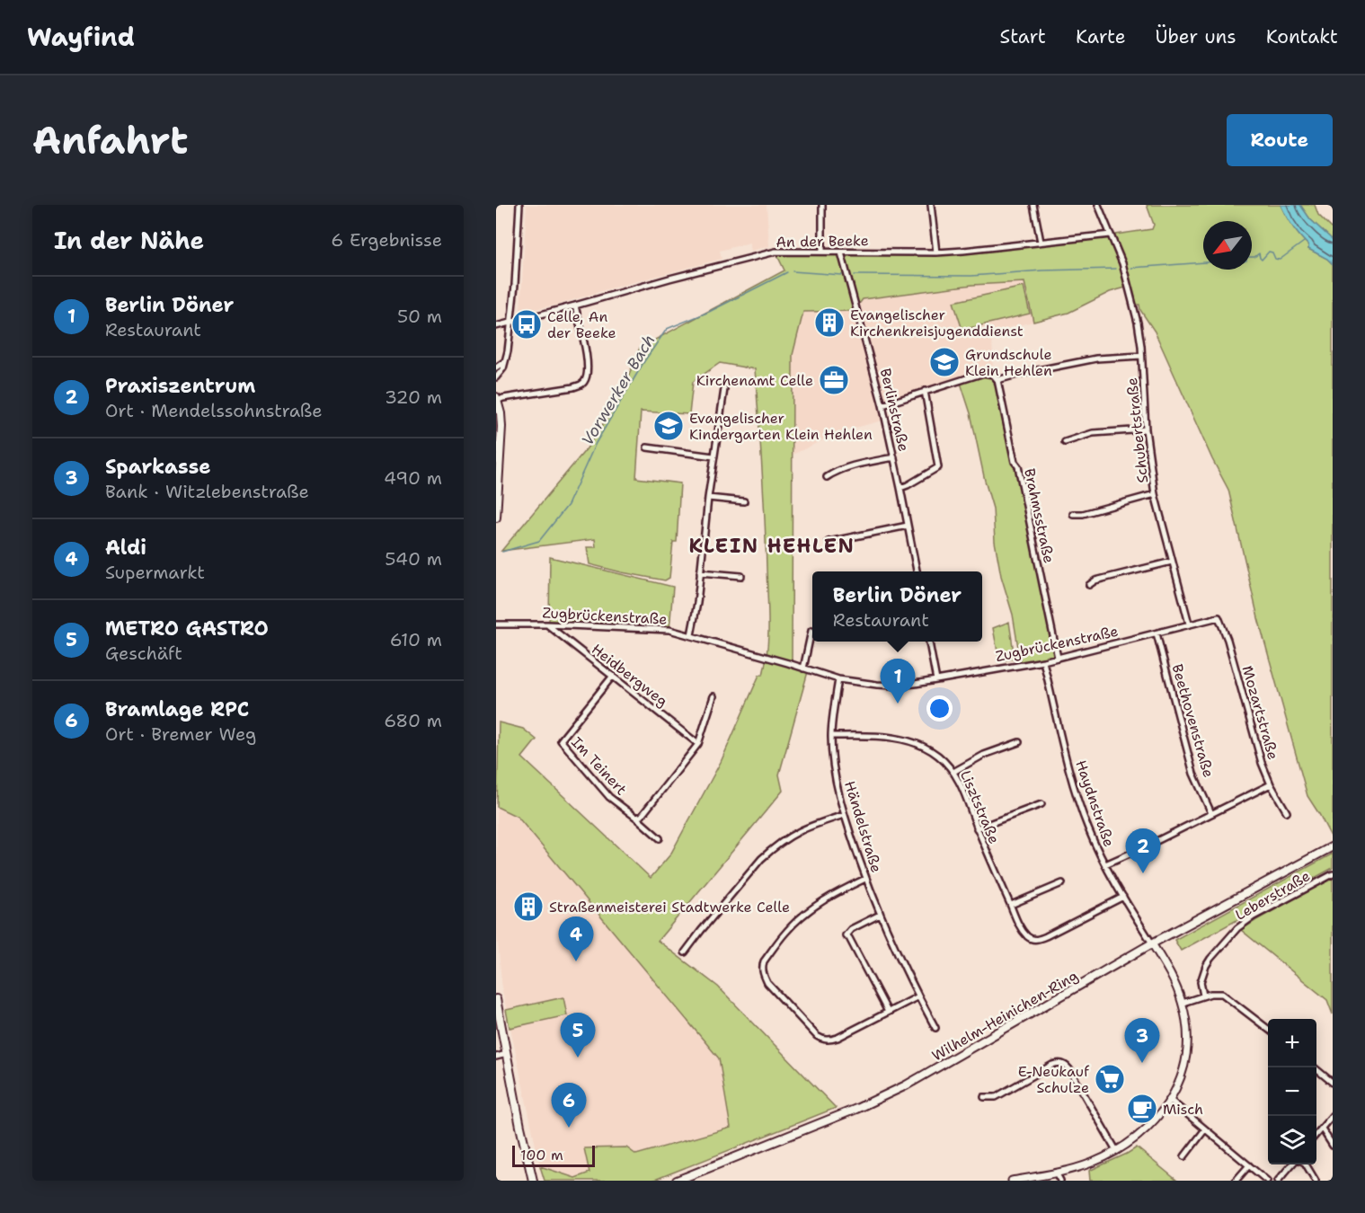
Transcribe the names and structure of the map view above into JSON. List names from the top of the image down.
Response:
{
  "streets": {
    "main road": ["Wilhelm-Heinichen-Ring"],
    "street": [
      "An der Beeke",
      "Berlinstraße",
      "Schubertstraße",
      "Brahmsstraße",
      "Zugbrückenstraße",
      "Heidbergweg",
      "Mozartstraße",
      "Beethovenstraße",
      "Im Teinert",
      "Haydnstraße",
      "Lisztstraße",
      "Händelstraße",
      "Leberstraße"
    ]
  },
  "crossings": [
    ["An der Beeke", "Berlinstraße"],
    ["An der Beeke", "Schubertstraße"],
    ["Schubertstraße", "Zugbrückenstraße"],
    ["Brahmsstraße", "Zugbrückenstraße"],
    ["Zugbrückenstraße", "Heidbergweg"],
    ["Zugbrückenstraße", "Mozartstraße"],
    ["Zugbrückenstraße", "Beethovenstraße"],
    ["Zugbrückenstraße", "Haydnstraße"],
    ["Zugbrückenstraße", "Händelstraße"],
    ["Heidbergweg", "Im Teinert"],
    ["Haydnstraße", "Lisztstraße"],
    ["Haydnstraße", "Wilhelm-Heinichen-Ring"],
    ["Lisztstraße", "Händelstraße"]
  ],
  "districts": ["KLEIN HEHLEN"],
  "water": ["Vorwerker Bach"],
  "places": {
    "building": ["Evangelischer Kirchenkreisjugenddienst", "Straßenmeisterei Stadtwerke Celle"],
    "bus stop": ["Celle, An der Beeke"],
    "school or university": ["Grundschule Klein Hehlen", "Evangelischer Kindergarten Klein Hehlen"],
    "office": ["Kirchenamt Celle"],
    "supermarket": ["E-Neukauf Schulze"],
    "cafe": ["Misch"]
  },
  "scale_bar": "100 m",
  "north": "bottom left",
  "page": {
    "header": "Wayfind",
    "nav": [
      "Start",
      "Karte",
      "Über uns",
      "Kontakt"
    ],
    "buttons": "Route",
    "title": "Anfahrt",
    "heading": ["In der Nähe", "6 Ergebnisse"],
    "list": [
      {
        "mark": "1",
        "name": "Berlin Döner",
        "note": "Restaurant",
        "value": "50 m"
      },
      {
        "mark": "2",
        "name": "Praxiszentrum",
        "note": "Ort · Mendelssohnstraße",
        "value": "320 m"
      },
      {
        "mark": "3",
        "name": "Sparkasse",
        "note": "Bank · Witzlebenstraße",
        "value": "490 m"
      },
      {
        "mark": "4",
        "name": "Aldi",
        "note": "Supermarkt",
        "value": "540 m"
      },
      {
        "mark": "5",
        "name": "METRO GASTRO",
        "note": "Geschäft",
        "value": "610 m"
      },
      {
        "mark": "6",
        "name": "Bramlage RPC",
        "note": "Ort · Bremer Weg",
        "value": "680 m"
      }
    ],
    "popup": ["Berlin Döner", "Restaurant"],
    "pins": [
      "1",
      "2",
      "4",
      "5",
      "3",
      "6"
    ],
    "map_buttons": ["+", "−"],
    "scale": "100 m"
  }
}
